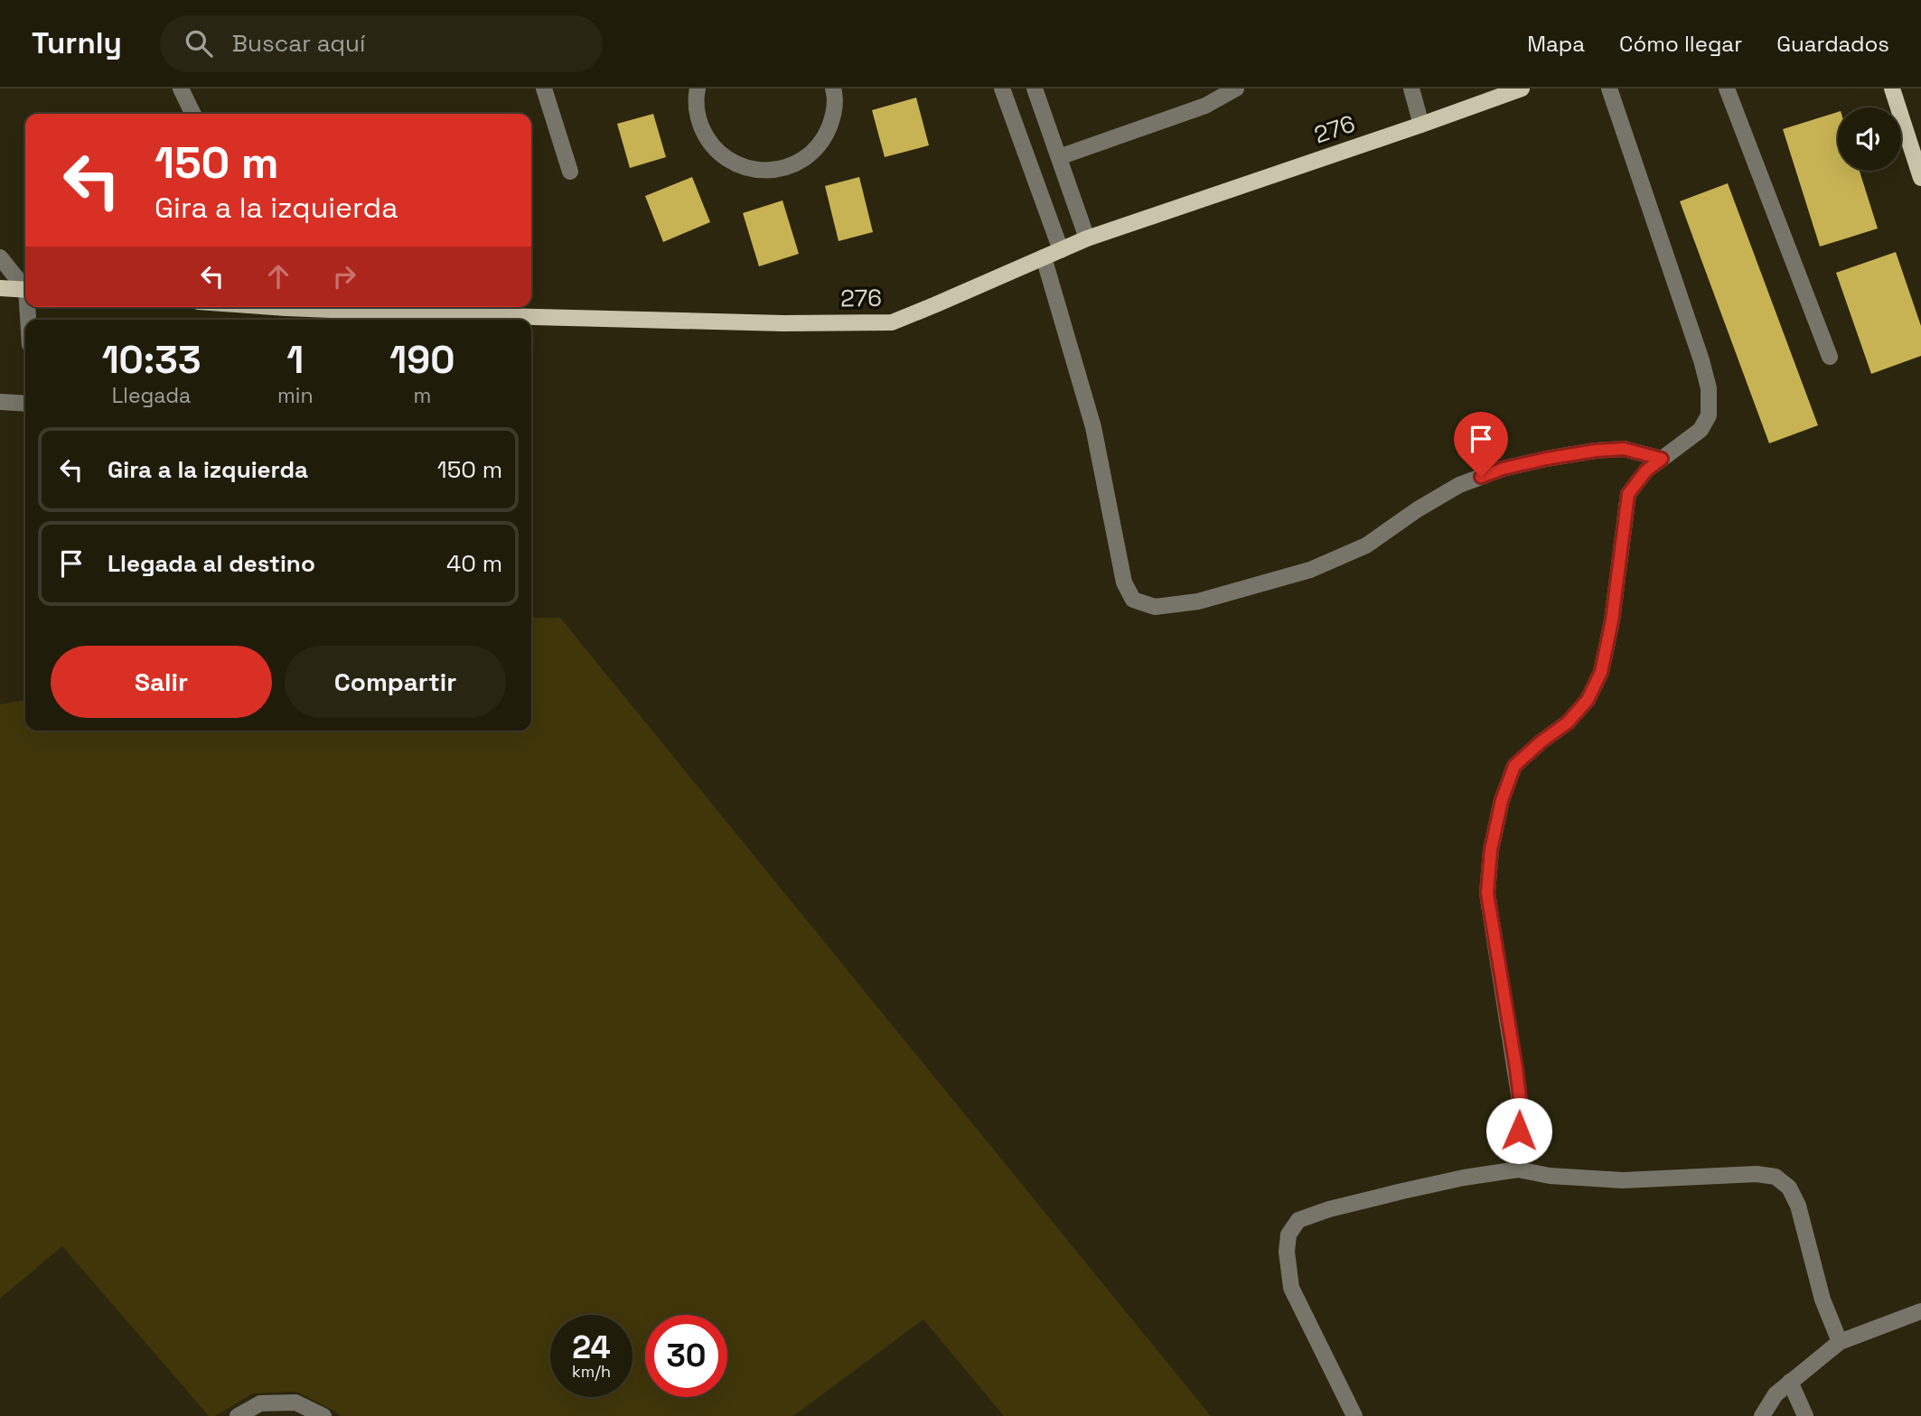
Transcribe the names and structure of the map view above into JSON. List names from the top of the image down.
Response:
{
  "streets": {
    "main road": ["276"]
  },
  "page": {
    "header": "Turnly",
    "search": "Buscar aquí",
    "nav": ["Mapa", "Cómo llegar", "Guardados"],
    "turn": ["150 m", "Gira a la izquierda"],
    "eta": [
      "10:33",
      "Llegada",
      "1",
      "min",
      "190",
      "m"
    ],
    "list": [
      {
        "name": "Gira a la izquierda",
        "value": "150 m"
      },
      {
        "name": "Llegada al destino",
        "value": "40 m"
      }
    ],
    "buttons": ["Salir", "Compartir"],
    "speed": "24 km/h",
    "limit": "30"
  }
}
